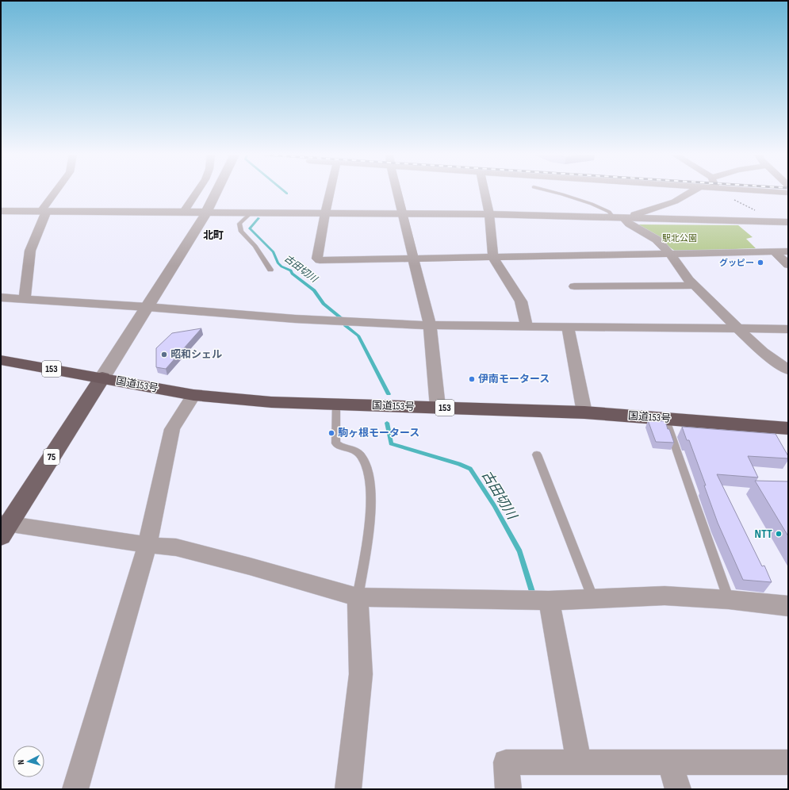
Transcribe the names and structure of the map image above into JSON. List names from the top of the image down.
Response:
{
  "streets": {
    "highway": ["153", "国道153号"],
    "main road": ["75"]
  },
  "crossings": [
    ["国道153号", "75"]
  ],
  "districts": ["北町"],
  "water": ["古田切川"],
  "parks": ["駅北公園"],
  "places": [
    "グッピー",
    "昭和シェル",
    "伊南モータース",
    "駒ヶ根モータース",
    "NTT"
  ],
  "north": "left"
}
